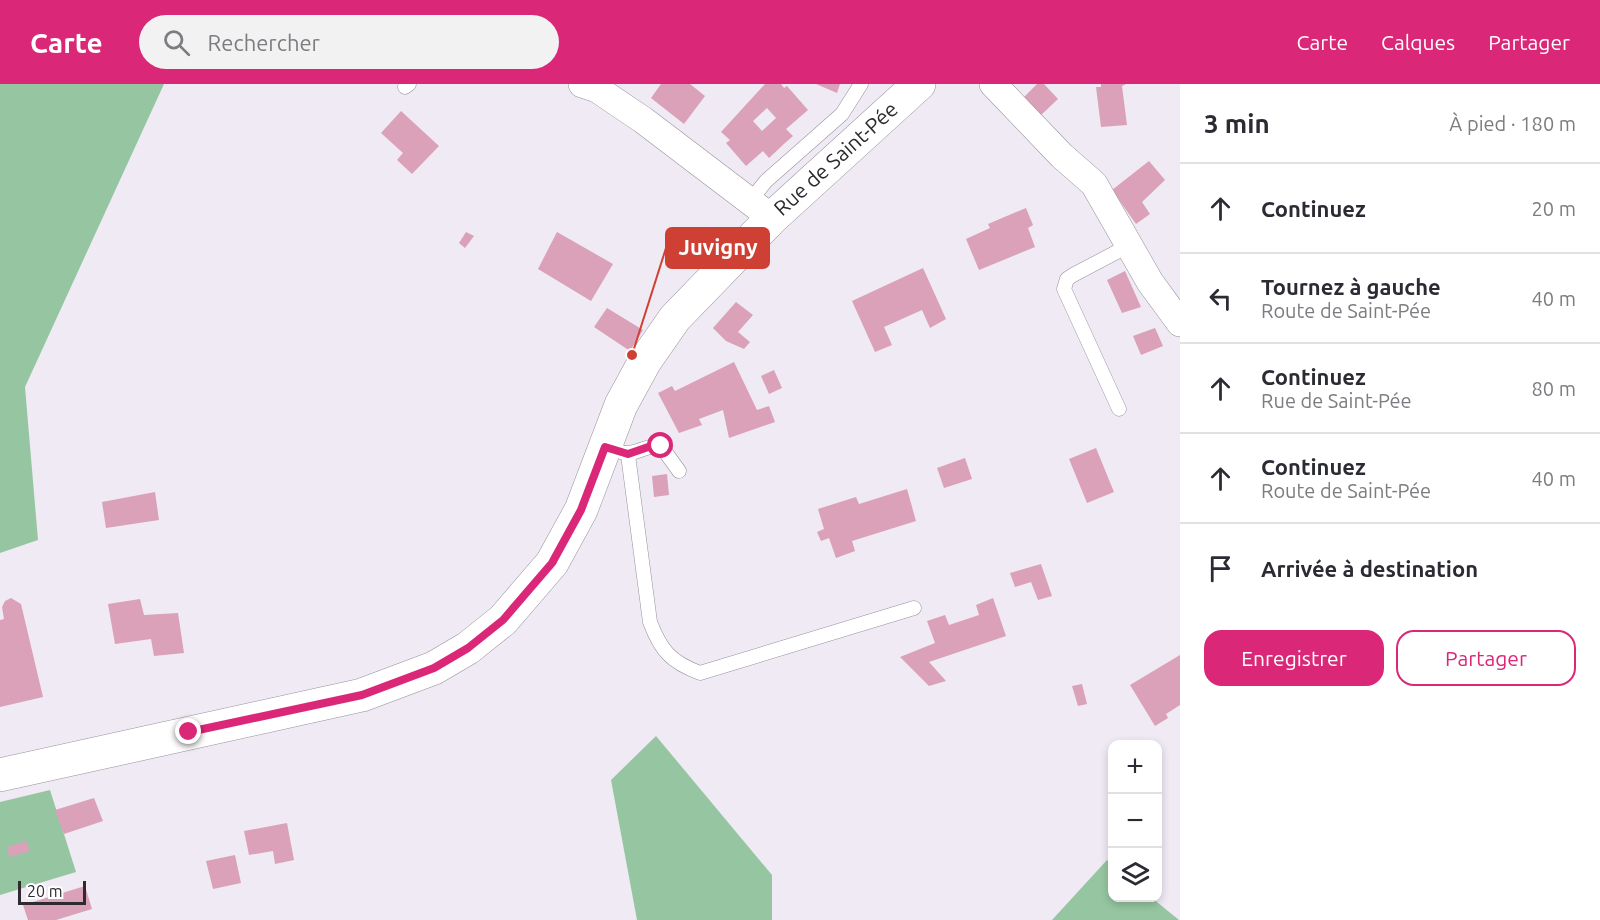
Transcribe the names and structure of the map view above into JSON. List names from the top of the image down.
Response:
{
  "streets": {
    "main road": ["Rue de Saint-Pée"]
  },
  "places": ["Juvigny"],
  "scale_bar": "20 m",
  "page": {
    "header": "Carte",
    "search": "Rechercher",
    "nav": ["Carte", "Calques", "Partager"],
    "heading": ["3 min", "À pied · 180 m"],
    "list": [
      ["Continuez", "20 m"],
      ["Tournez à gauche", "Route de Saint-Pée", "40 m"],
      ["Continuez", "Rue de Saint-Pée", "80 m"],
      ["Continuez", "Route de Saint-Pée", "40 m"],
      "Arrivée à destination"
    ],
    "buttons": ["Enregistrer", "Partager"],
    "map_buttons": ["+", "−"],
    "scale": "20 m"
  }
}
